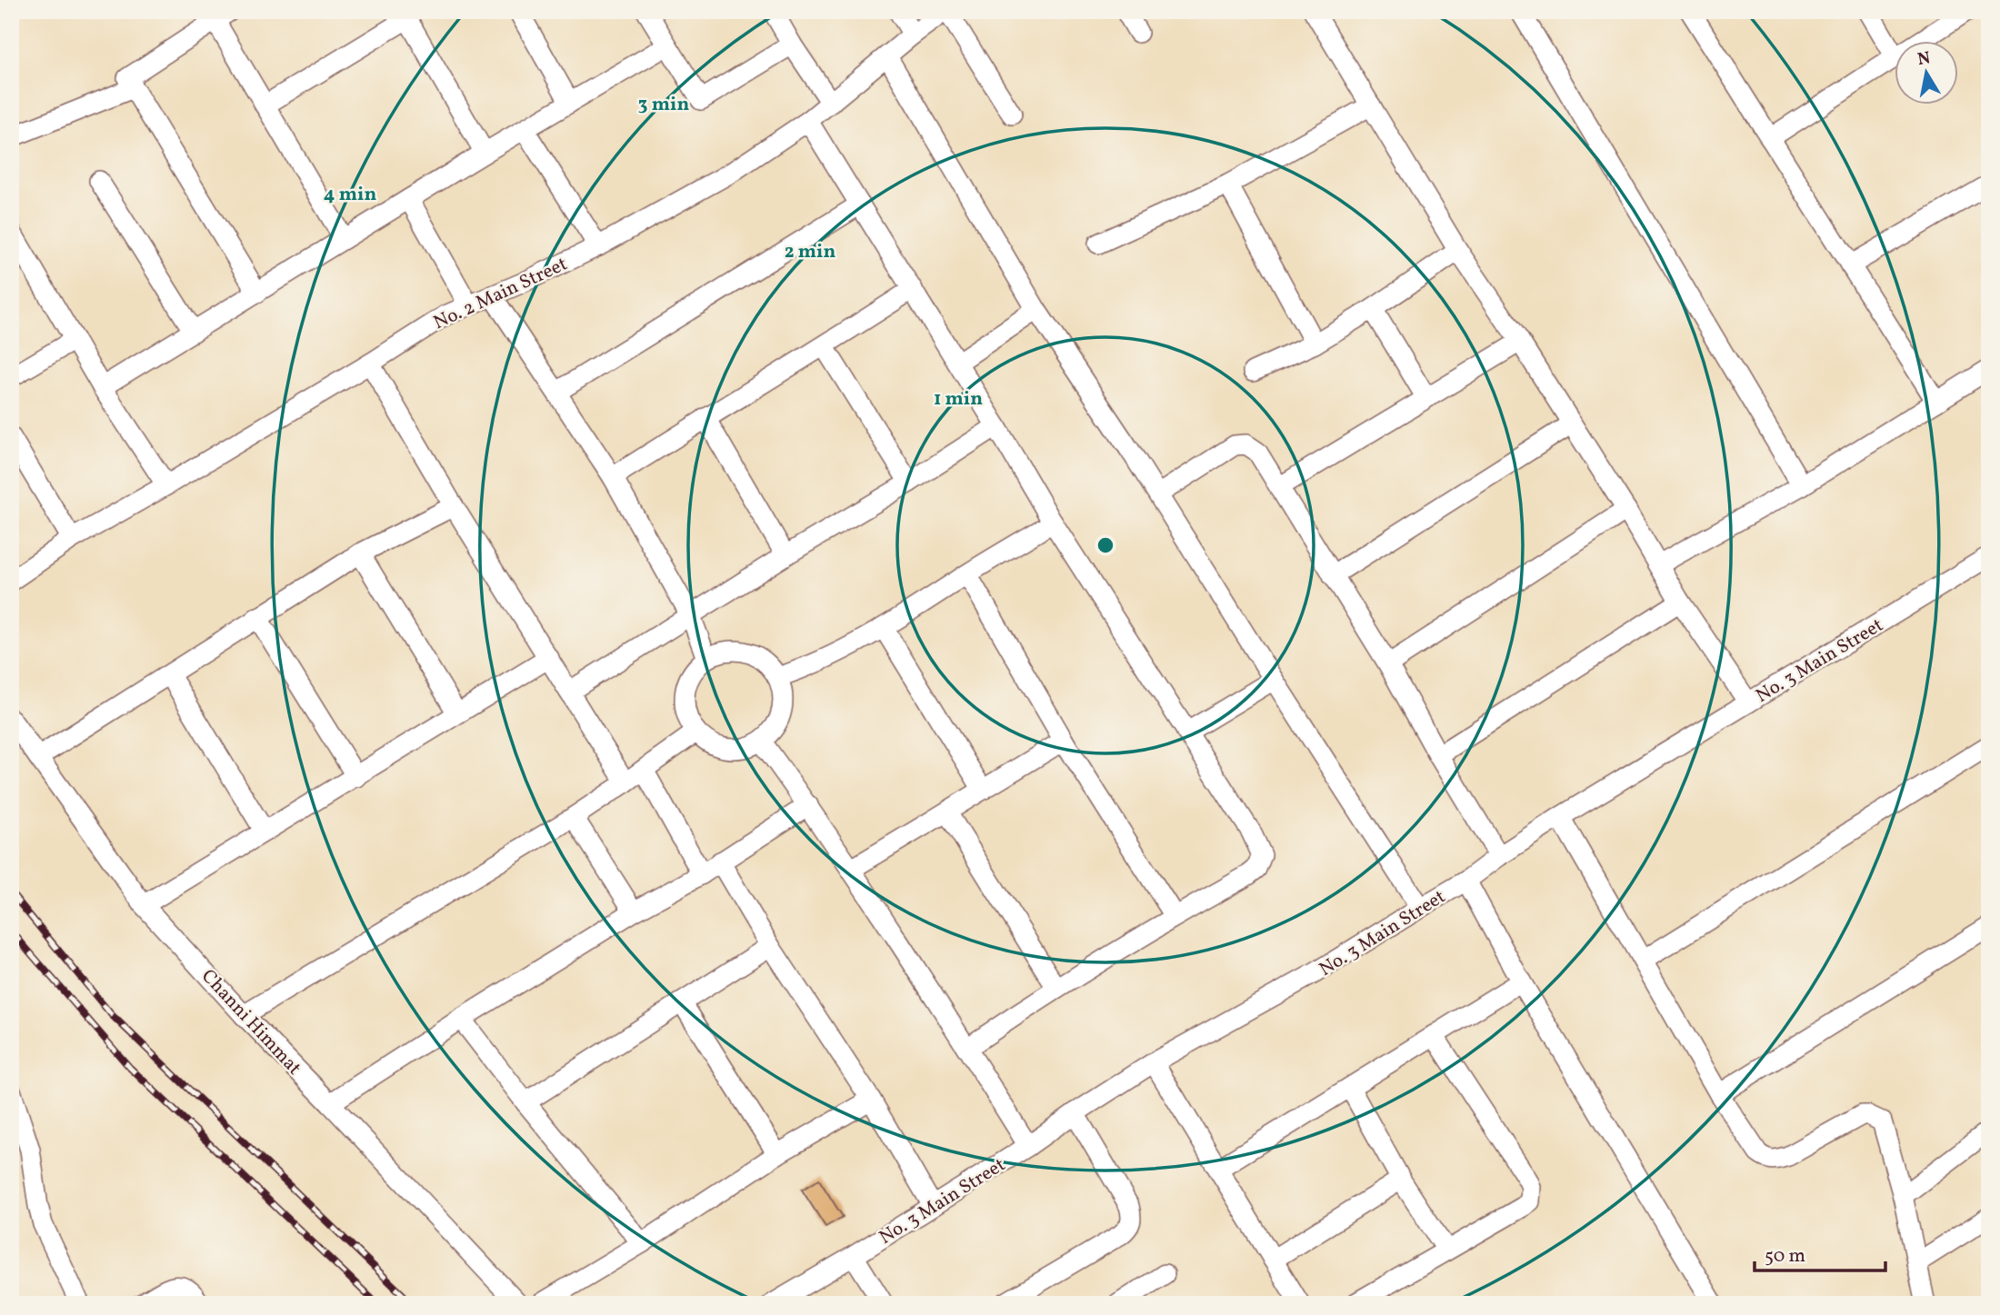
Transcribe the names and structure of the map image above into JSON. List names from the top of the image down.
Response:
{
  "streets": {
    "street": ["No. 2 Main Street", "No. 3 Main Street", "Channi Himmat"]
  },
  "scale_bar": "50 m",
  "north": "top",
  "rings": [
    "3 min",
    "4 min",
    "2 min",
    "1 min"
  ]
}
